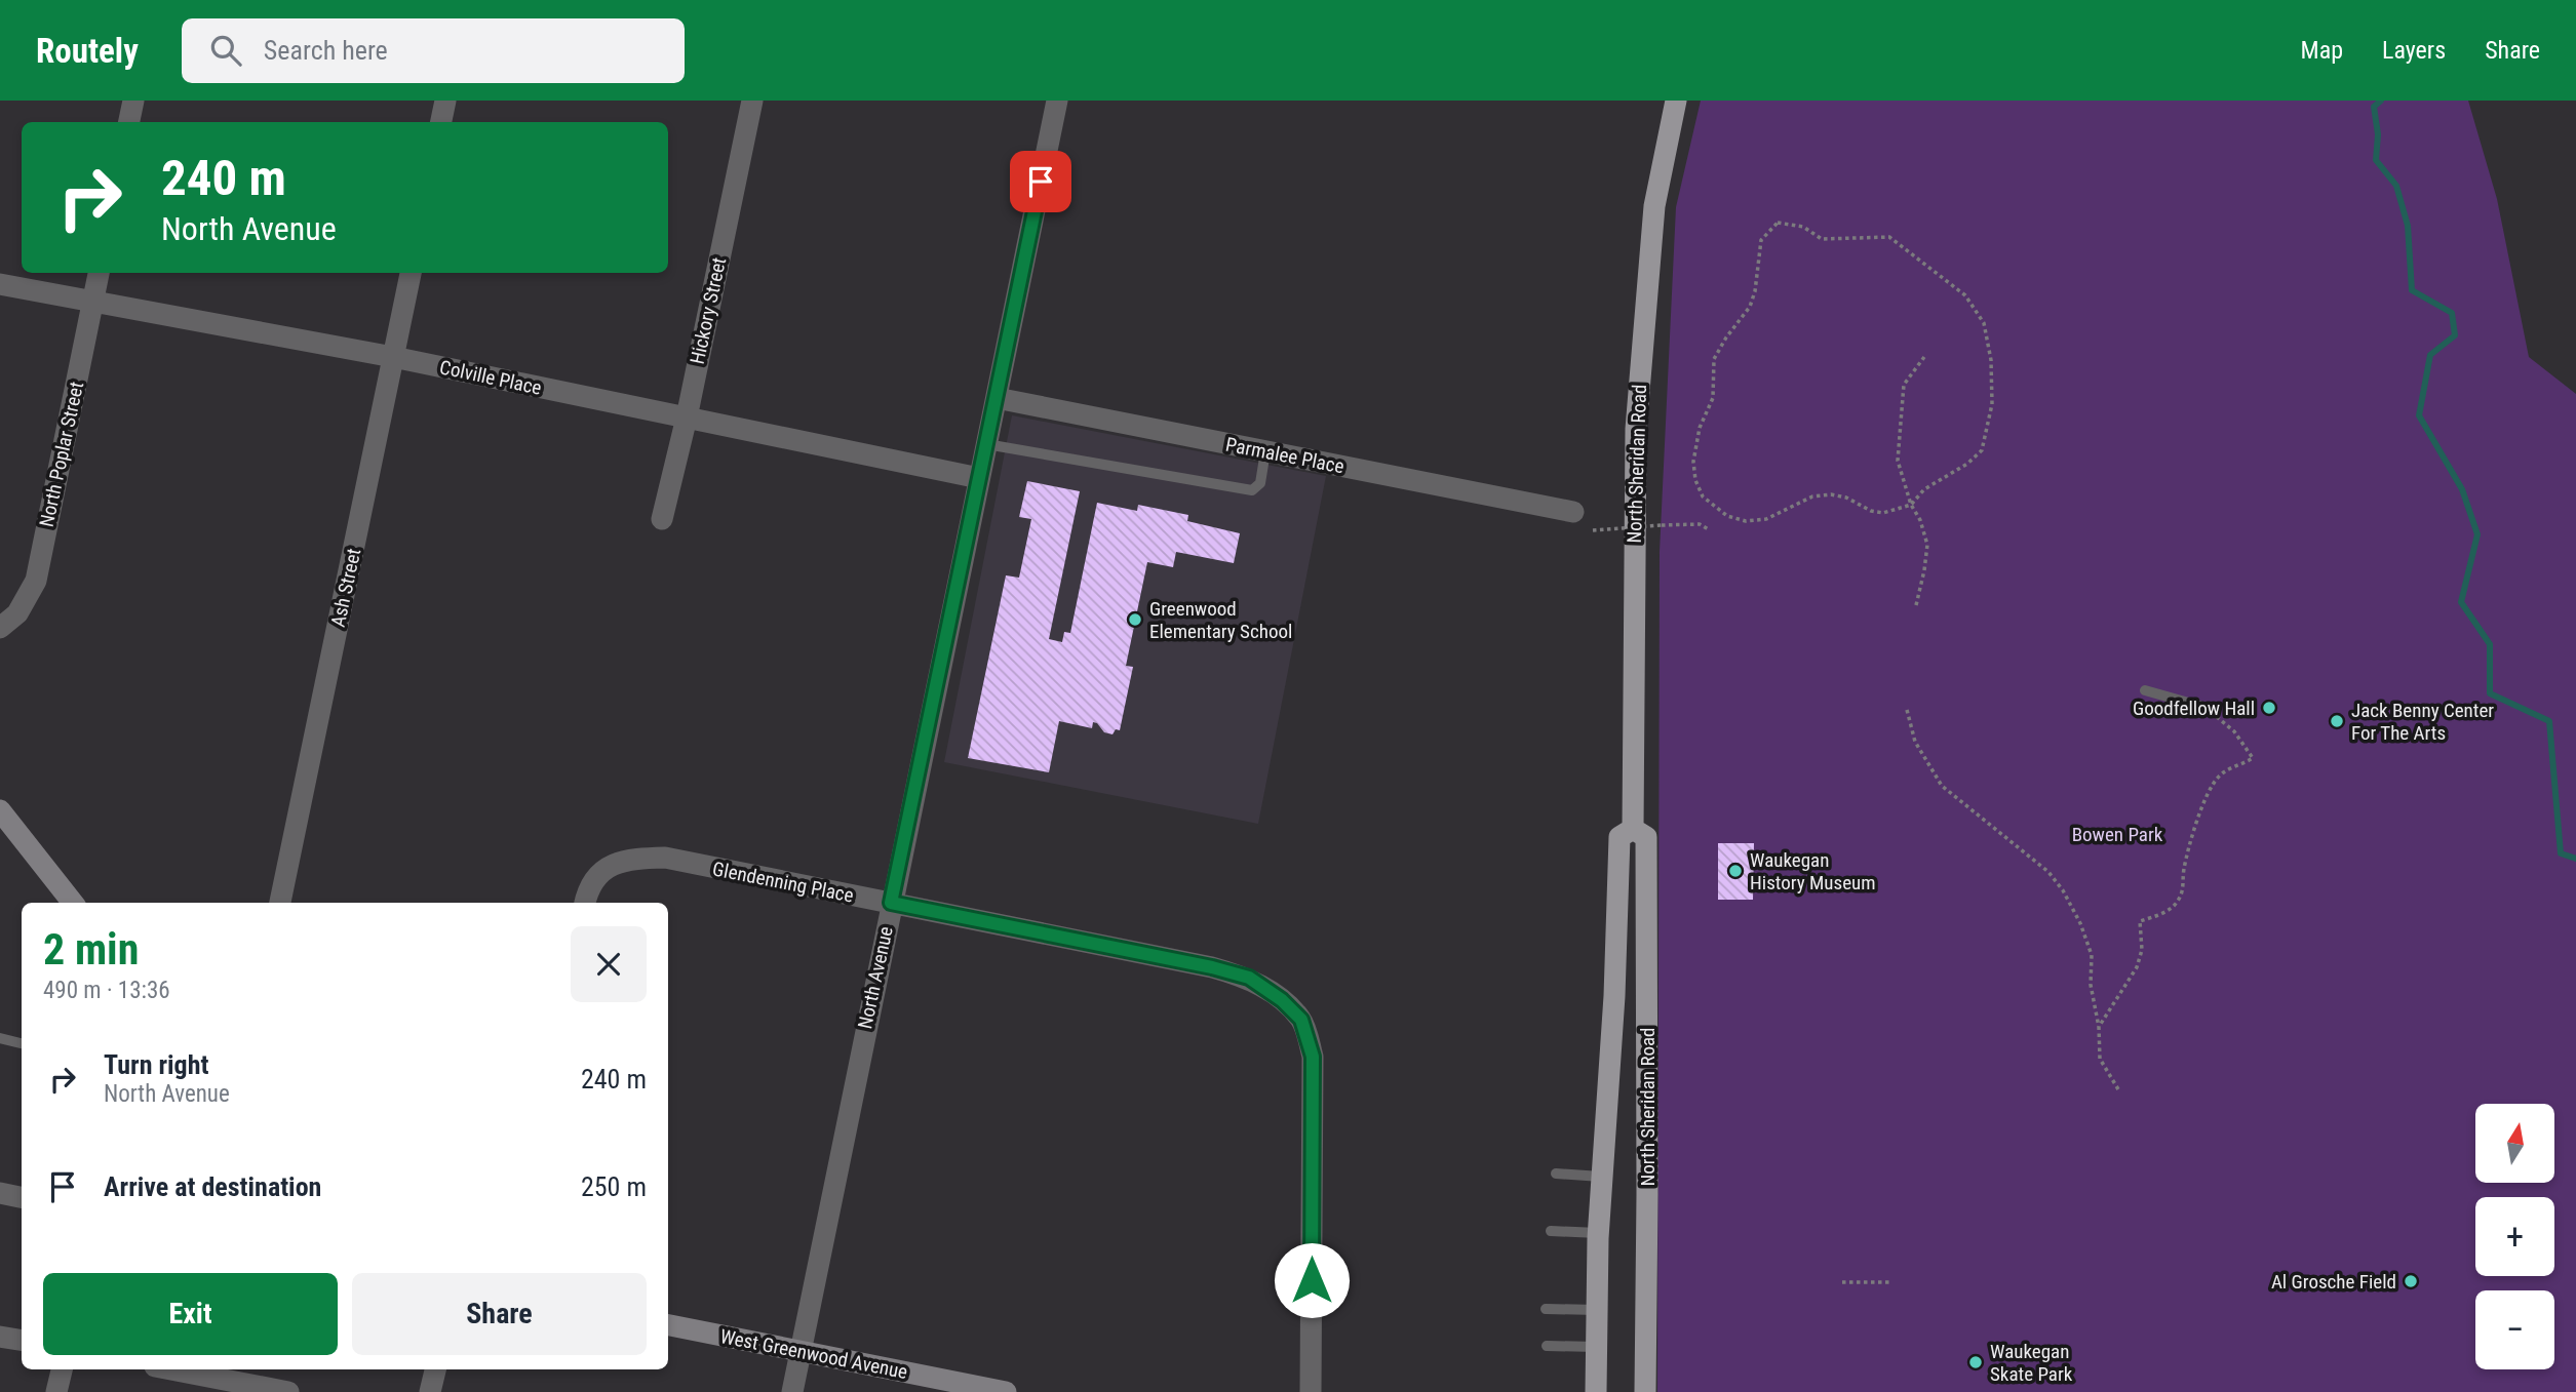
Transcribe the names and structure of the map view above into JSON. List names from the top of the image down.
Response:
{
  "streets": {
    "main road": ["North Sheridan Road"],
    "street": [
      "Hickory Street",
      "Colville Place",
      "North Poplar Street",
      "Parmalee Place",
      "Ash Street",
      "Glendenning Place",
      "North Avenue",
      "West Greenwood Avenue"
    ]
  },
  "crossings": [
    ["Hickory Street", "Colville Place"],
    ["Colville Place", "North Poplar Street"],
    ["Colville Place", "Ash Street"],
    ["Colville Place", "North Avenue"],
    ["Parmalee Place", "North Avenue"],
    ["Glendenning Place", "North Avenue"],
    ["North Avenue", "West Greenwood Avenue"]
  ],
  "parks": ["Bowen Park"],
  "places": [
    "Greenwood Elementary School",
    "Goodfellow Hall",
    "Jack Benny Center For The Arts",
    "Waukegan History Museum",
    "Al Grosche Field",
    "Waukegan Skate Park"
  ],
  "north": "top",
  "page": {
    "header": "Routely",
    "search": "Search here",
    "nav": ["Map", "Layers", "Share"],
    "turn": ["240 m", "North Avenue"],
    "heading": ["2 min", "490 m · 13:36"],
    "list": [
      {
        "name": "Turn right",
        "note": "North Avenue",
        "value": "240 m"
      },
      {
        "name": "Arrive at destination",
        "value": "250 m"
      }
    ],
    "map_buttons": ["+", "−"],
    "buttons": ["Exit", "Share"]
  }
}
